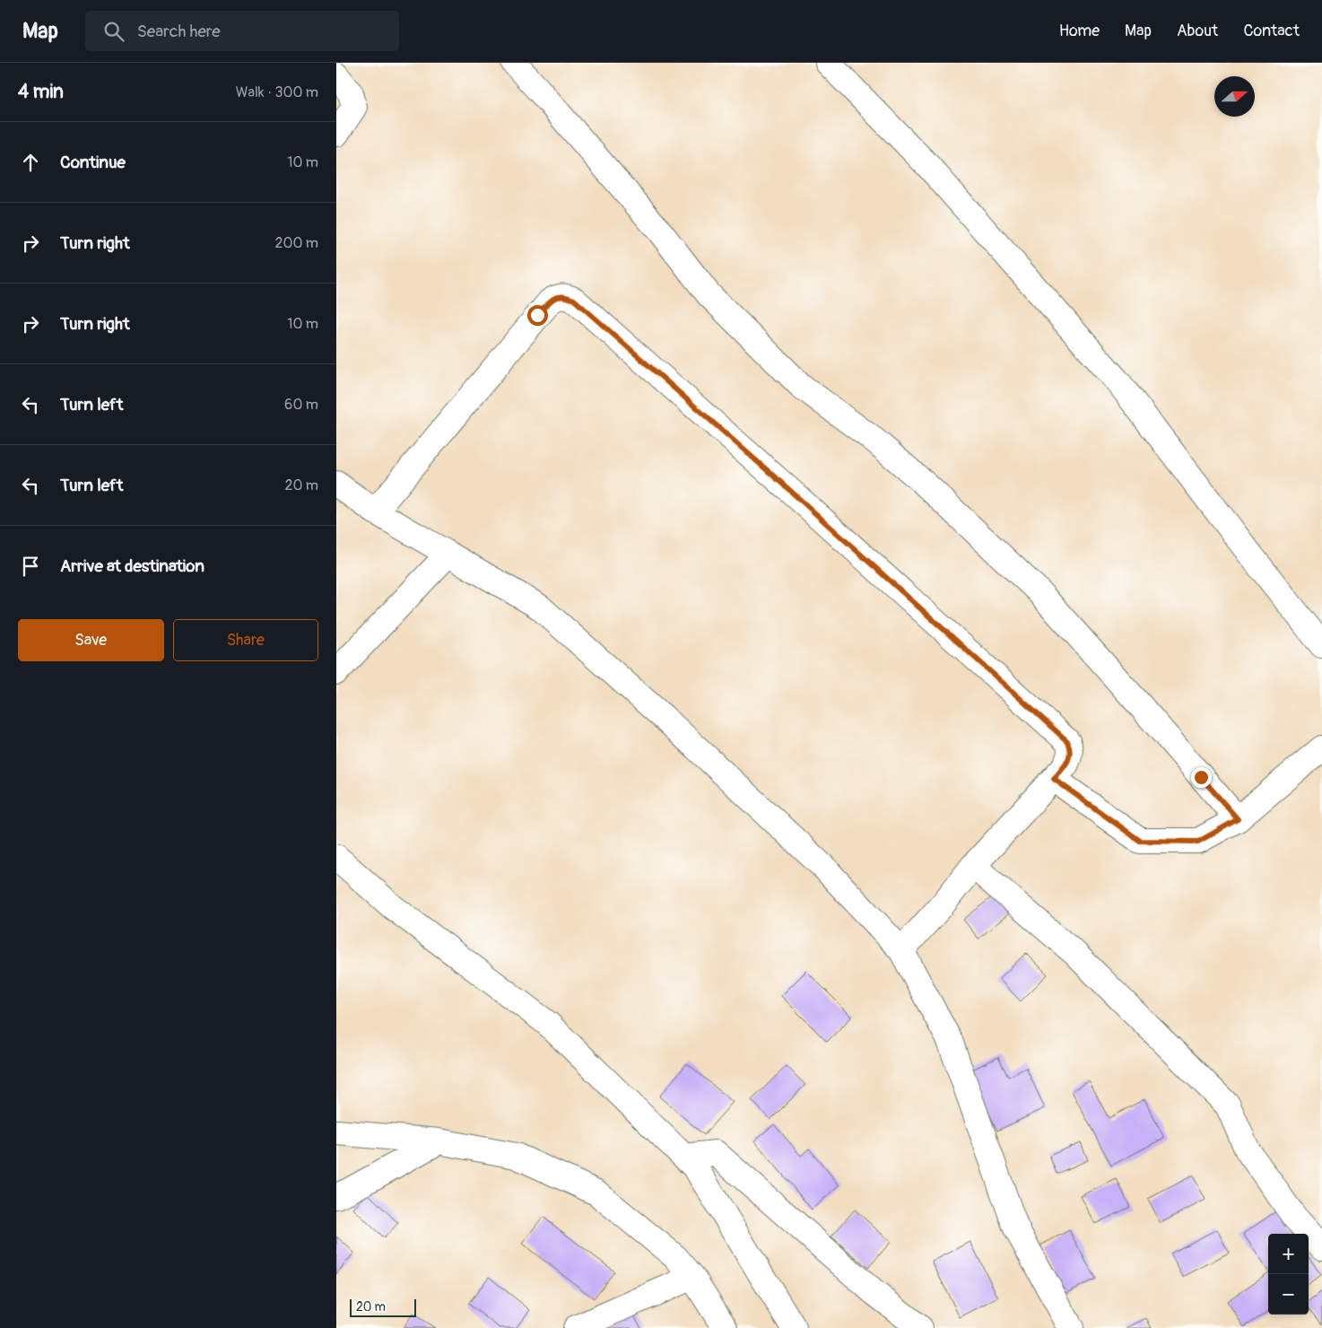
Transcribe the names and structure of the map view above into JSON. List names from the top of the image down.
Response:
{
  "scale_bar": "20 m",
  "north": "right",
  "page": {
    "header": "Map",
    "search": "Search here",
    "nav": [
      "Home",
      "Map",
      "About",
      "Contact"
    ],
    "heading": ["4 min", "Walk · 300 m"],
    "list": [
      ["Continue", "10 m"],
      ["Turn right", "200 m"],
      ["Turn right", "10 m"],
      ["Turn left", "60 m"],
      ["Turn left", "20 m"],
      "Arrive at destination"
    ],
    "buttons": ["Save", "Share"],
    "map_buttons": ["+", "−"],
    "scale": "20 m"
  }
}
